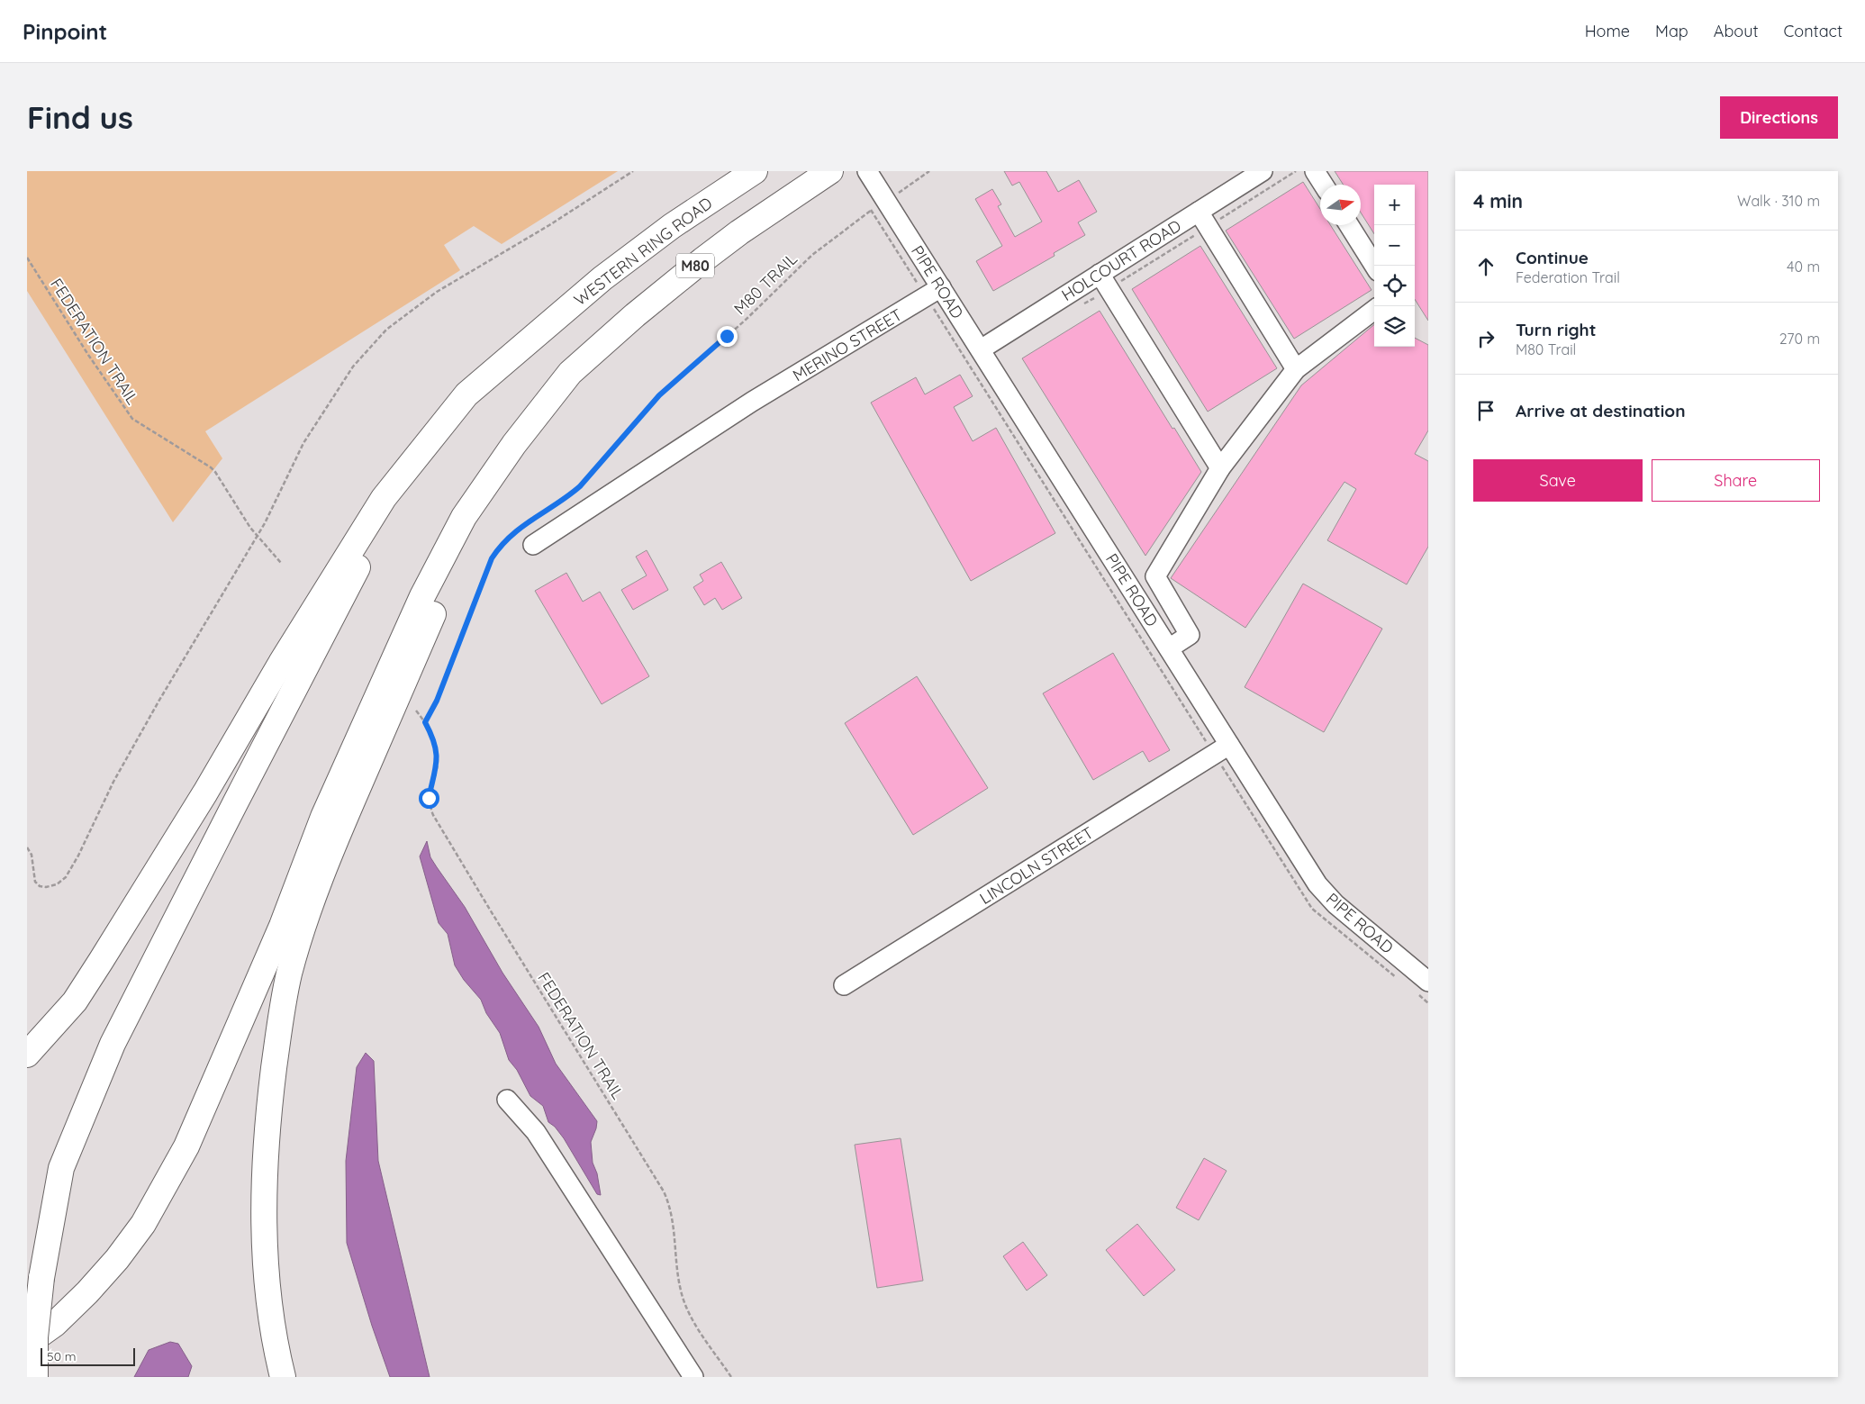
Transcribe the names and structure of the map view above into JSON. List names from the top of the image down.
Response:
{
  "streets": {
    "highway": ["WESTERN RING ROAD", "M80"],
    "street": [
      "HOLCOURT ROAD",
      "PIPE ROAD",
      "MERINO STREET",
      "LINCOLN STREET"
    ],
    "path": ["M80 TRAIL", "FEDERATION TRAIL"]
  },
  "crossings": [
    ["HOLCOURT ROAD", "PIPE ROAD"],
    ["PIPE ROAD", "MERINO STREET"],
    ["PIPE ROAD", "LINCOLN STREET"],
    ["M80 TRAIL", "FEDERATION TRAIL"]
  ],
  "scale_bar": "50 m",
  "north": "right",
  "page": {
    "header": "Pinpoint",
    "nav": [
      "Home",
      "Map",
      "About",
      "Contact"
    ],
    "buttons": [
      "Directions",
      ["Save", "Share"]
    ],
    "title": "Find us",
    "heading": ["4 min", "Walk · 310 m"],
    "map_buttons": ["+", "−"],
    "list": [
      ["Continue", "Federation Trail", "40 m"],
      ["Turn right", "M80 Trail", "270 m"],
      "Arrive at destination"
    ],
    "scale": "50 m"
  }
}
